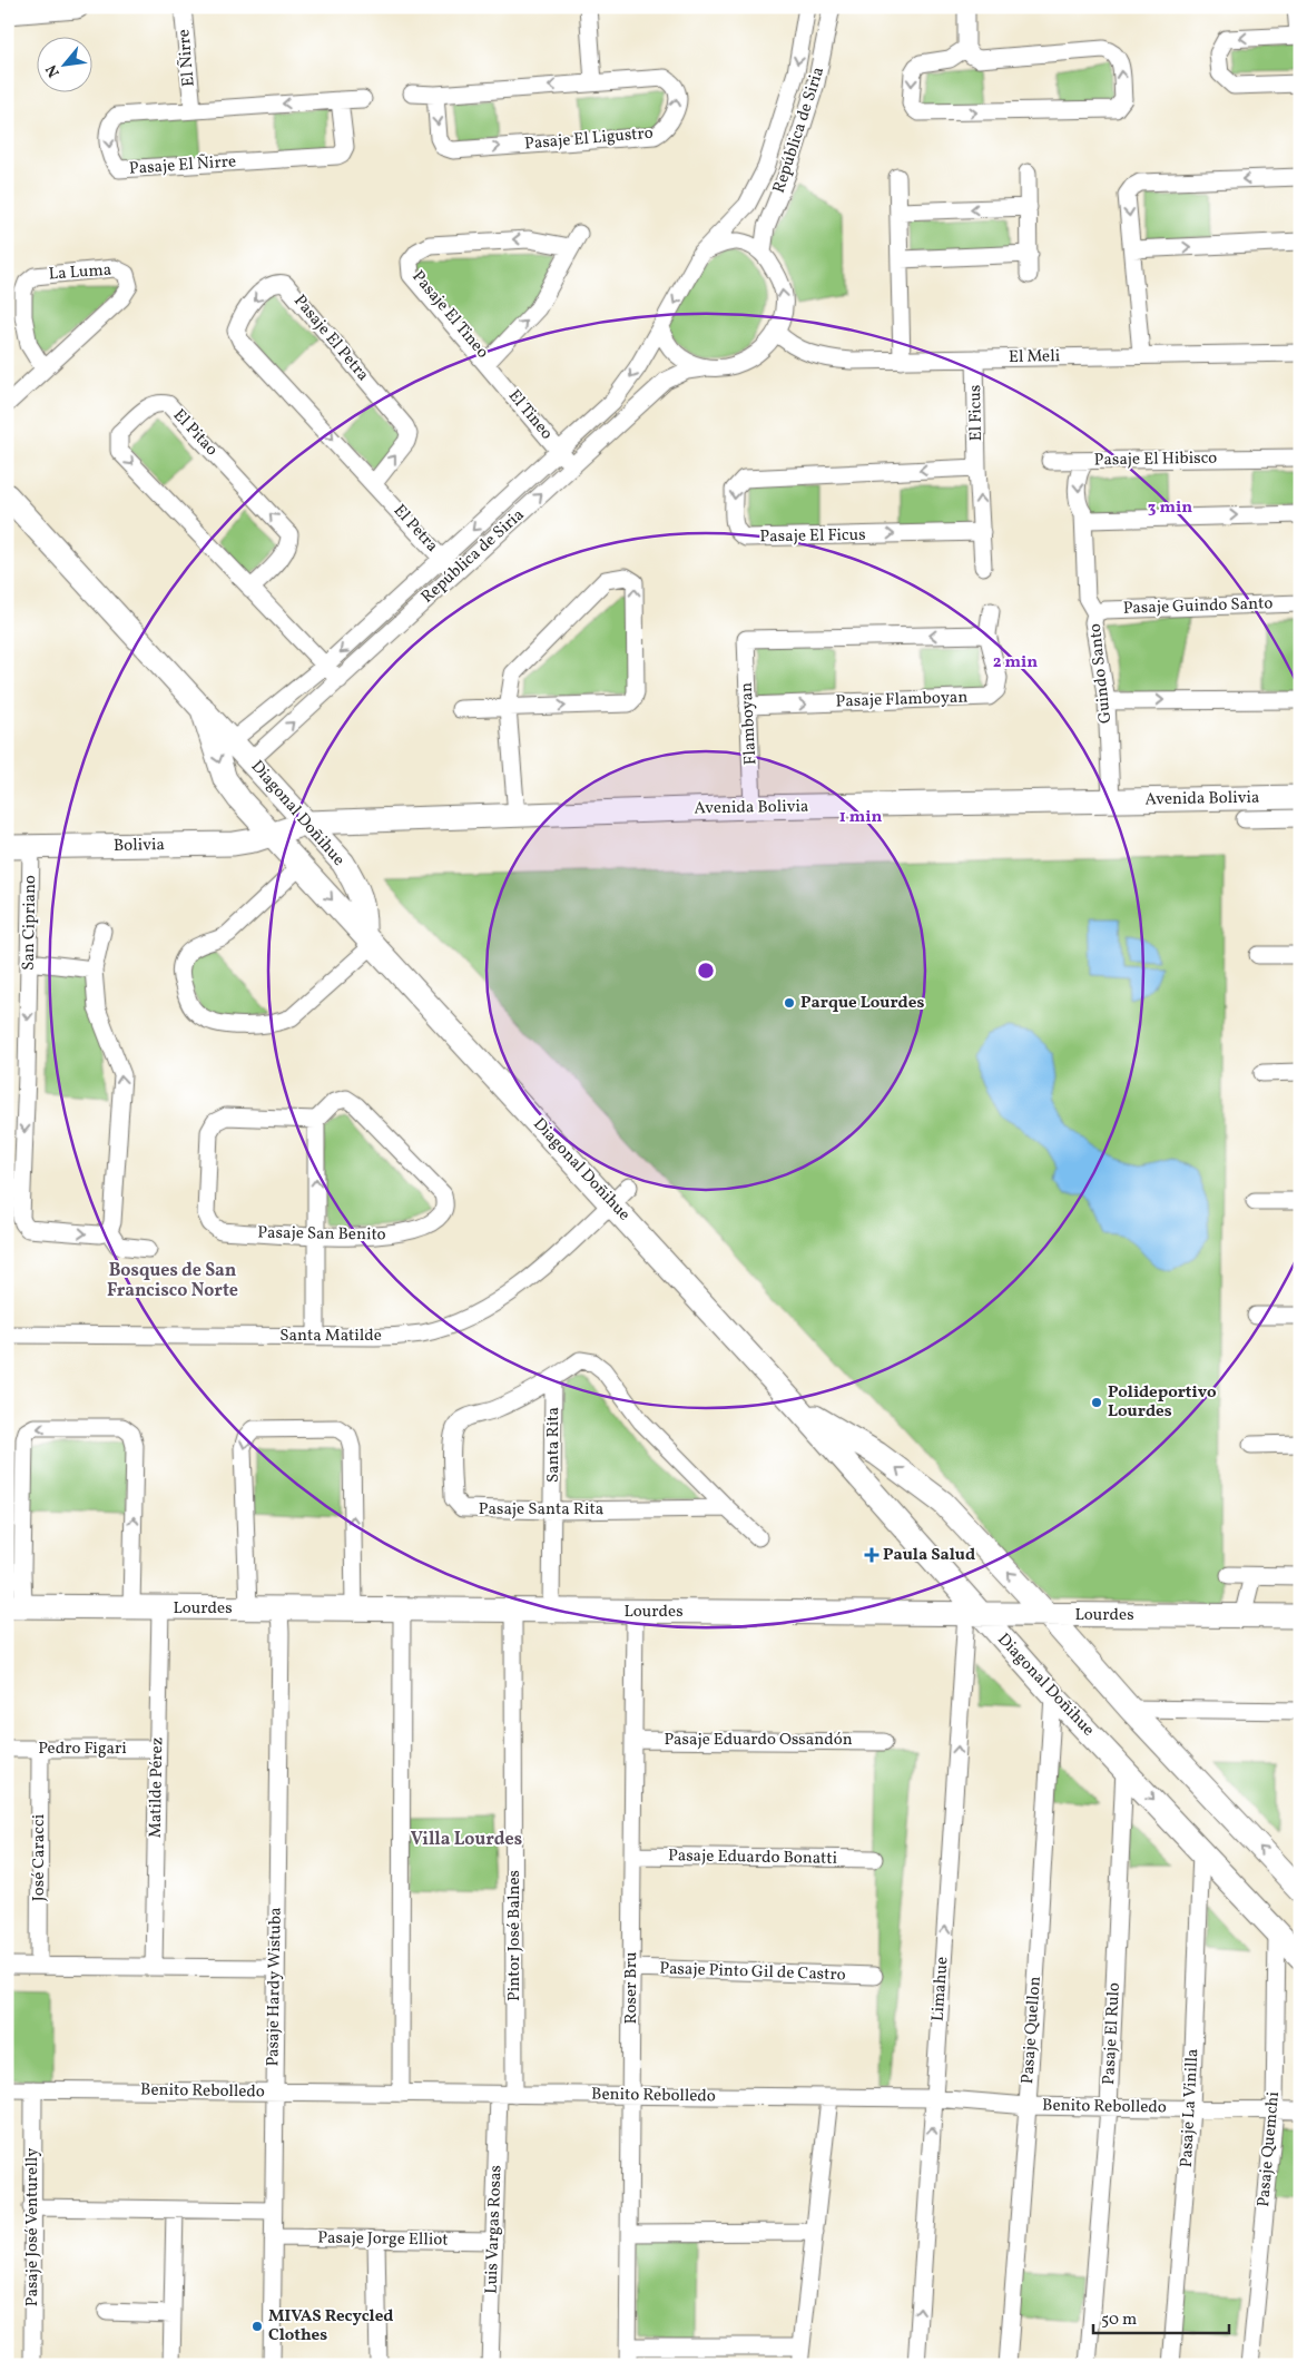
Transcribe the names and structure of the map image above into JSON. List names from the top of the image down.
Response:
{
  "streets": {
    "street": [
      "El Ñirre",
      "República de Siria",
      "Pasaje El Ligustro",
      "Pasaje El Ñirre",
      "La Luma",
      "Pasaje El Tineo",
      "Pasaje El Petra",
      "El Meli",
      "El Ficus",
      "El Tineo",
      "El Pitao",
      "Pasaje El Hibisco",
      "El Petra",
      "Pasaje El Ficus",
      "Pasaje Guindo Santo",
      "Guindo Santo",
      "Pasaje Flamboyan",
      "Flamboyan",
      "Avenida Bolivia",
      "Diagonal Doñihue",
      "Bolivia",
      "San Cipriano",
      "Pasaje San Benito",
      "Santa Matilde",
      "Santa Rita",
      "Pasaje Santa Rita",
      "Lourdes",
      "Pasaje Eduardo Ossandón",
      "Pedro Figari",
      "Matilde Pérez",
      "José Caracci",
      "Pasaje Eduardo Bonatti",
      "Pintor José Balnes",
      "Pasaje Pinto Gil de Castro",
      "Pasaje Hardy Wistuba",
      "Roser Bru",
      "Limahue",
      "Pasaje Quellon",
      "Pasaje El Rulo",
      "Benito Rebolledo",
      "Pasaje La Vinilla",
      "Pasaje Quemchi",
      "Pasaje José Venturelly",
      "Luis Vargas Rosas",
      "Pasaje Jorge Elliot"
    ]
  },
  "crossings": [
    ["El Ñirre", "Pasaje El Ñirre"],
    ["República de Siria", "El Meli"],
    ["República de Siria", "El Tineo"],
    ["República de Siria", "El Pitao"],
    ["República de Siria", "El Petra"],
    ["República de Siria", "Diagonal Doñihue"],
    ["Pasaje El Tineo", "El Tineo"],
    ["Pasaje El Petra", "El Petra"],
    ["El Meli", "El Ficus"],
    ["El Ficus", "Pasaje El Ficus"],
    ["Pasaje El Hibisco", "Guindo Santo"],
    ["Pasaje Guindo Santo", "Guindo Santo"],
    ["Guindo Santo", "Avenida Bolivia"],
    ["Pasaje Flamboyan", "Flamboyan"],
    ["Flamboyan", "Avenida Bolivia"],
    ["Avenida Bolivia", "Diagonal Doñihue"],
    ["Avenida Bolivia", "Bolivia"],
    ["Diagonal Doñihue", "Bolivia"],
    ["Diagonal Doñihue", "Santa Matilde"],
    ["Diagonal Doñihue", "Lourdes"],
    ["Diagonal Doñihue", "Limahue"],
    ["Diagonal Doñihue", "Pasaje Quellon"],
    ["Diagonal Doñihue", "Pasaje El Rulo"],
    ["Diagonal Doñihue", "Pasaje La Vinilla"],
    ["Diagonal Doñihue", "Pasaje Quemchi"],
    ["Bolivia", "San Cipriano"],
    ["Santa Rita", "Pasaje Santa Rita"],
    ["Santa Rita", "Lourdes"],
    ["Lourdes", "Matilde Pérez"],
    ["Lourdes", "Pintor José Balnes"],
    ["Lourdes", "Pasaje Hardy Wistuba"],
    ["Lourdes", "Roser Bru"],
    ["Lourdes", "Limahue"],
    ["Pasaje Eduardo Ossandón", "Roser Bru"],
    ["Pedro Figari", "Matilde Pérez"],
    ["Pedro Figari", "José Caracci"],
    ["Pasaje Eduardo Bonatti", "Roser Bru"],
    ["Pintor José Balnes", "Benito Rebolledo"],
    ["Pintor José Balnes", "Luis Vargas Rosas"],
    ["Pasaje Pinto Gil de Castro", "Roser Bru"],
    ["Pasaje Hardy Wistuba", "Benito Rebolledo"],
    ["Pasaje Hardy Wistuba", "Pasaje Jorge Elliot"],
    ["Roser Bru", "Benito Rebolledo"],
    ["Limahue", "Benito Rebolledo"],
    ["Pasaje Quellon", "Benito Rebolledo"],
    ["Pasaje El Rulo", "Benito Rebolledo"],
    ["Benito Rebolledo", "Pasaje La Vinilla"],
    ["Benito Rebolledo", "Pasaje Quemchi"],
    ["Benito Rebolledo", "Pasaje José Venturelly"],
    ["Benito Rebolledo", "Luis Vargas Rosas"],
    ["Luis Vargas Rosas", "Pasaje Jorge Elliot"]
  ],
  "one_way": ["Pasaje Flamboyan", "Flamboyan"],
  "districts": ["Bosques de San Francisco Norte", "Villa Lourdes"],
  "places": {
    "other": ["Parque Lourdes", "Polideportivo Lourdes", "MIVAS Recycled Clothes"],
    "health": ["Paula Salud"]
  },
  "scale_bar": "50 m",
  "north": "bottom left",
  "rings": ["3 min", "2 min", "1 min"]
}
